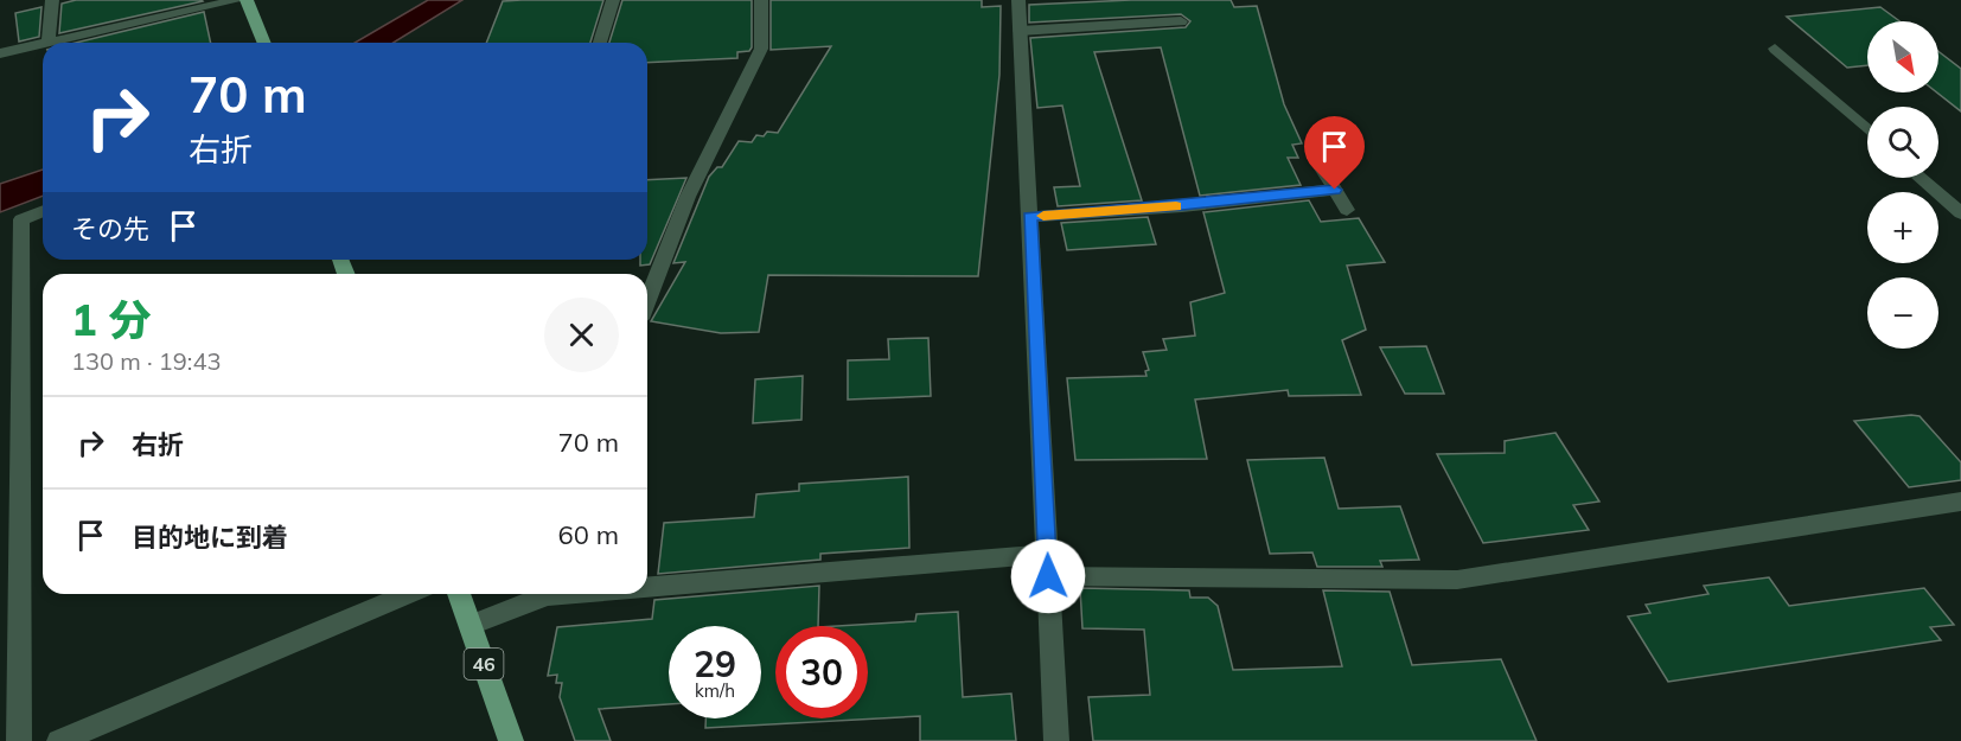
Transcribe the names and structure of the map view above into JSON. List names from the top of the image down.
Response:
{
  "streets": {
    "main road": ["46"]
  },
  "north": "bottom right",
  "page": {
    "map_buttons": ["+", "−"],
    "turn": ["70 m", "右折"],
    "then": "その先",
    "heading": ["1 分", "130 m · 19:43"],
    "list": [
      {
        "name": "右折",
        "value": "70 m"
      },
      {
        "name": "目的地に到着",
        "value": "60 m"
      }
    ],
    "speed": "29 km/h",
    "limit": "30"
  }
}
